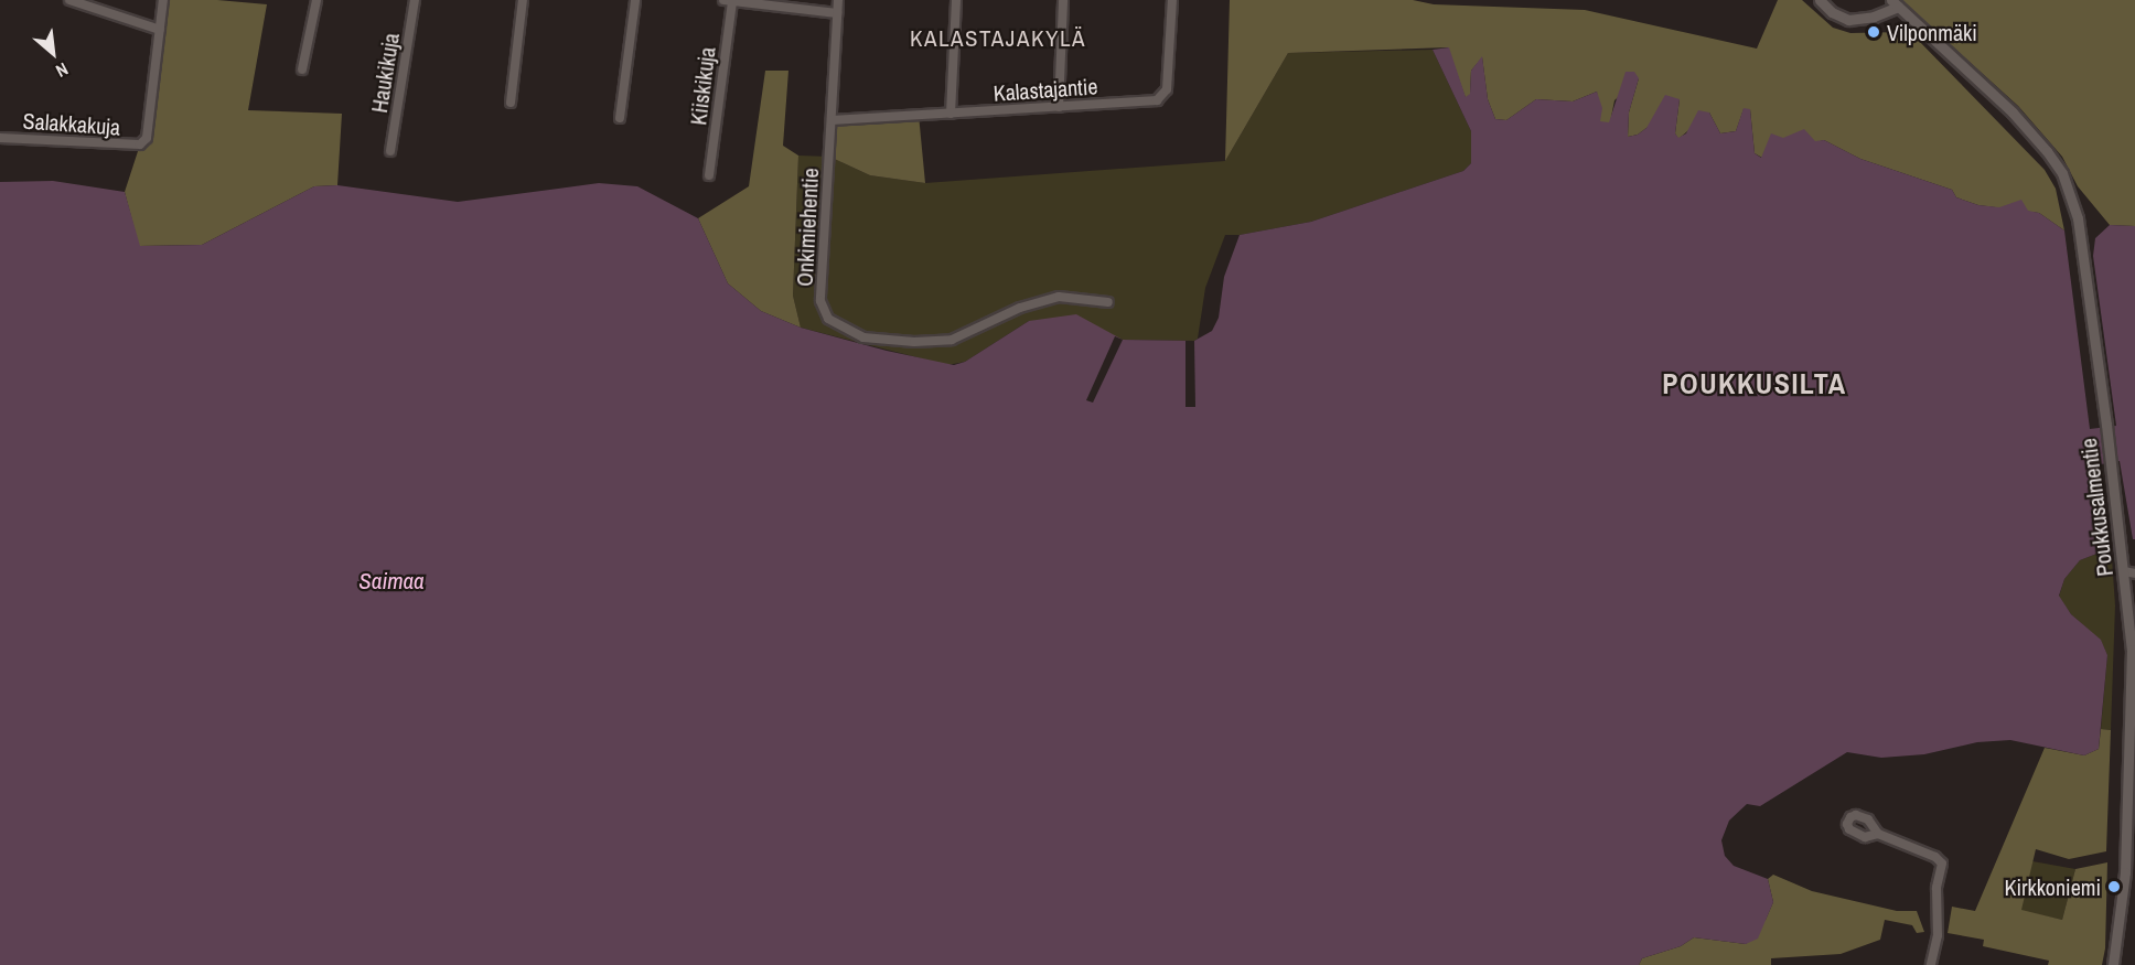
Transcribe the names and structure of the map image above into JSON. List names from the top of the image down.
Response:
{
  "streets": {
    "street": [
      "Haukikuja",
      "Kiiskikuja",
      "Kalastajantie",
      "Salakkakuja",
      "Onkimiehentie",
      "Poukkusalmentie"
    ]
  },
  "crossings": [
    ["Kalastajantie", "Onkimiehentie"]
  ],
  "districts": ["KALASTAJAKYLÄ", "POUKKUSILTA"],
  "water": ["Saimaa"],
  "places": ["Vilponmäki", "Kirkkoniemi"],
  "north": "bottom right"
}
